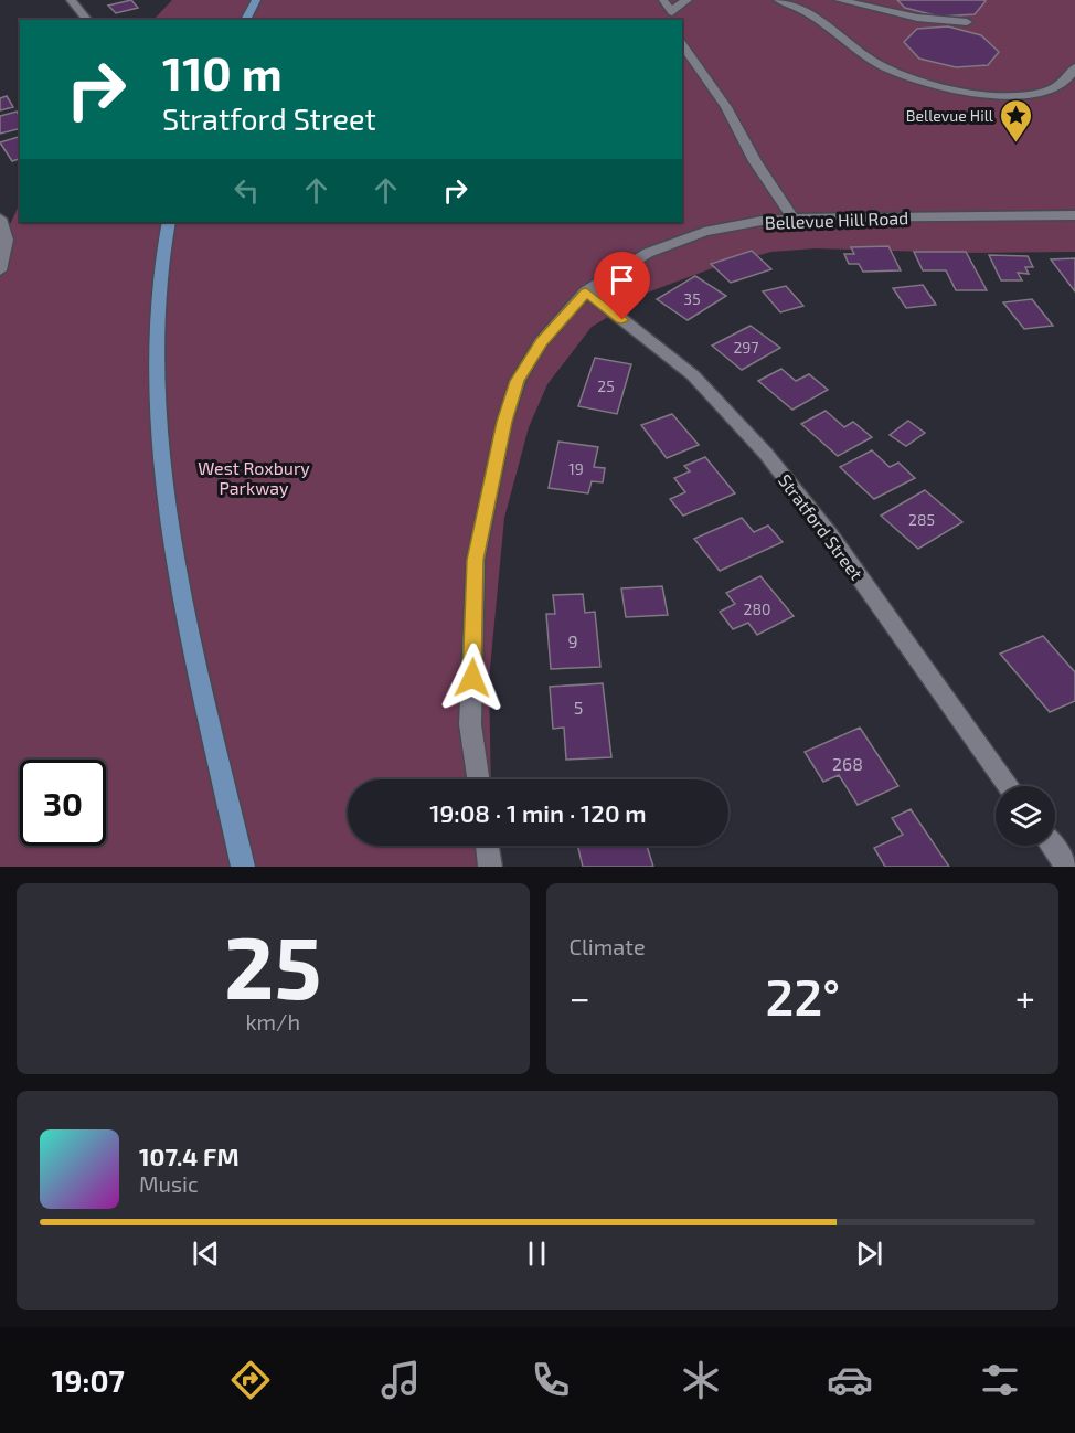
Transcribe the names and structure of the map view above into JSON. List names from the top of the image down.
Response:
{
  "streets": {
    "street": ["Bellevue Hill Road", "Stratford Street"]
  },
  "crossings": [
    ["Bellevue Hill Road", "Stratford Street"]
  ],
  "parks": ["West Roxbury Parkway"],
  "places": {
    "place": ["Bellevue Hill"]
  },
  "house_numbers": [
    "35",
    "297",
    "25",
    "19",
    "285",
    "280",
    "9",
    "5",
    "268"
  ],
  "page": {
    "turn": ["110 m", "Stratford Street"],
    "limit": "30",
    "trip": "19:08 · 1 min · 120 m",
    "tile": [
      ["25", "km/h"],
      "Climate"
    ],
    "heat": ["−", "22°", "+"],
    "song": ["107.4 FM", "Music"],
    "tabs": "19:07"
  }
}
